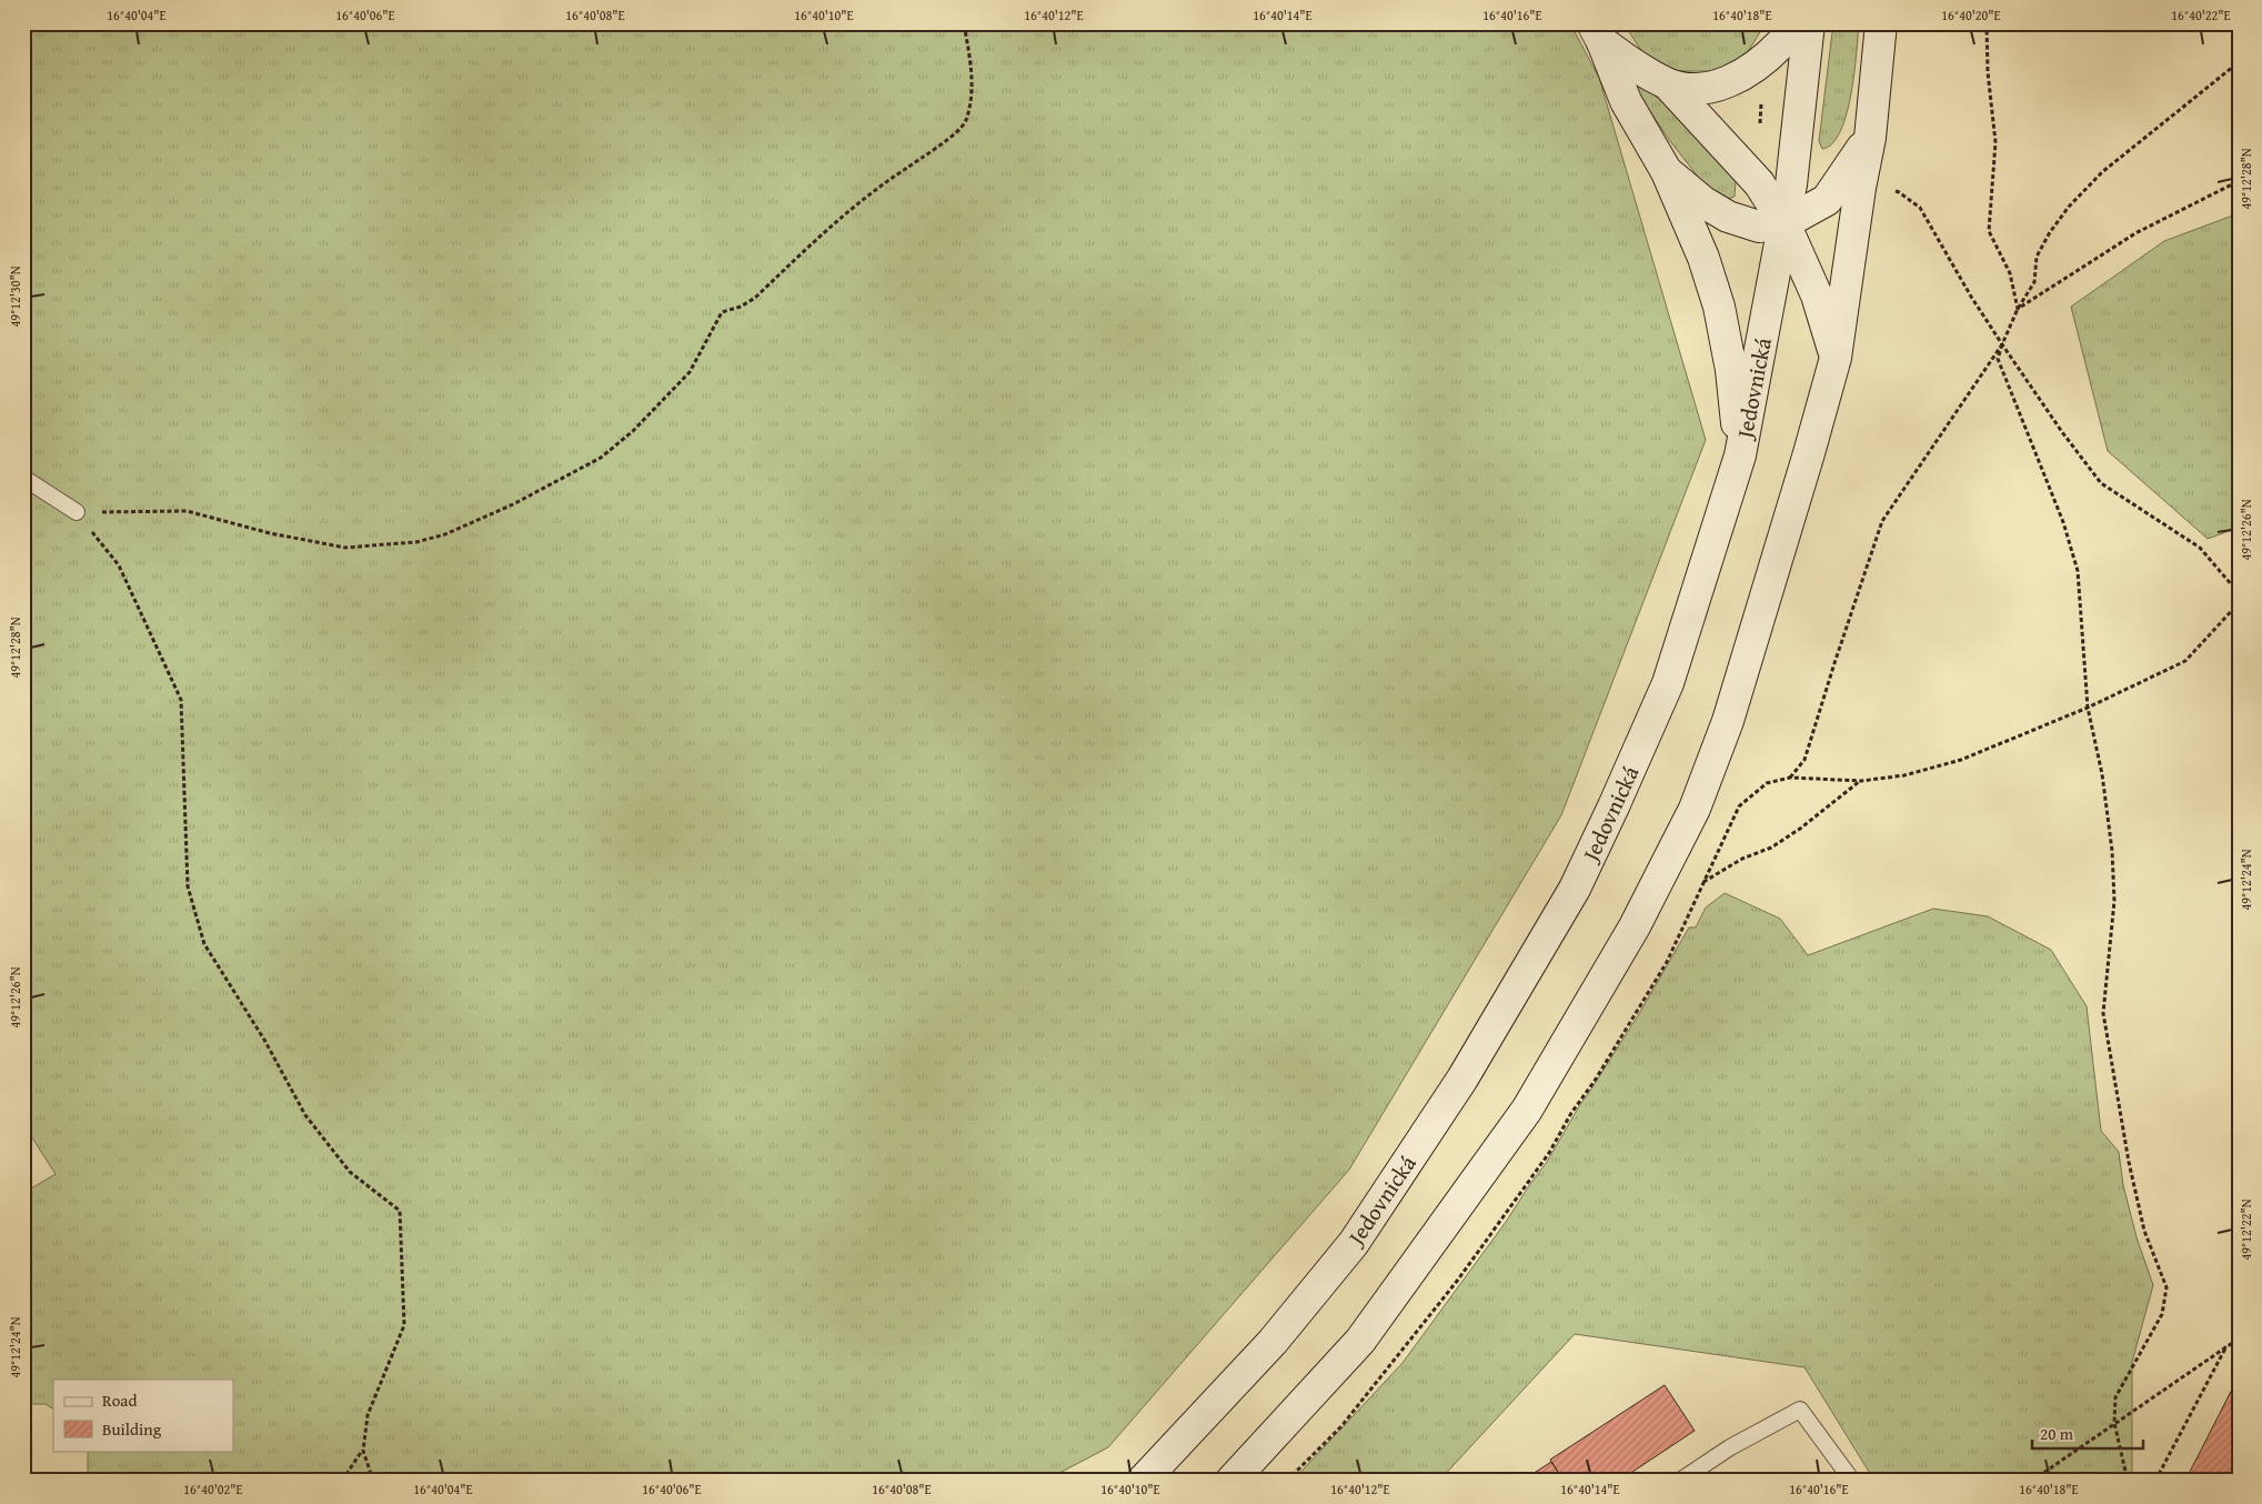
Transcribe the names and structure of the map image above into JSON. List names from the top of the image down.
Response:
{
  "streets": {
    "main road": ["Jedovnická"]
  },
  "legend": ["Road", "Building"],
  "scale_bar": "20 m",
  "coordinates": [
    "16°40'04\"E",
    "16°40'06\"E",
    "16°40'08\"E",
    "16°40'10\"E",
    "16°40'12\"E",
    "16°40'14\"E",
    "16°40'16\"E",
    "16°40'18\"E",
    "16°40'20\"E",
    "16°40'22\"E",
    "49°12'28\"N",
    "49°12'30\"N",
    "49°12'26\"N",
    "49°12'24\"N",
    "49°12'22\"N",
    "16°40'02\"E"
  ]
}
